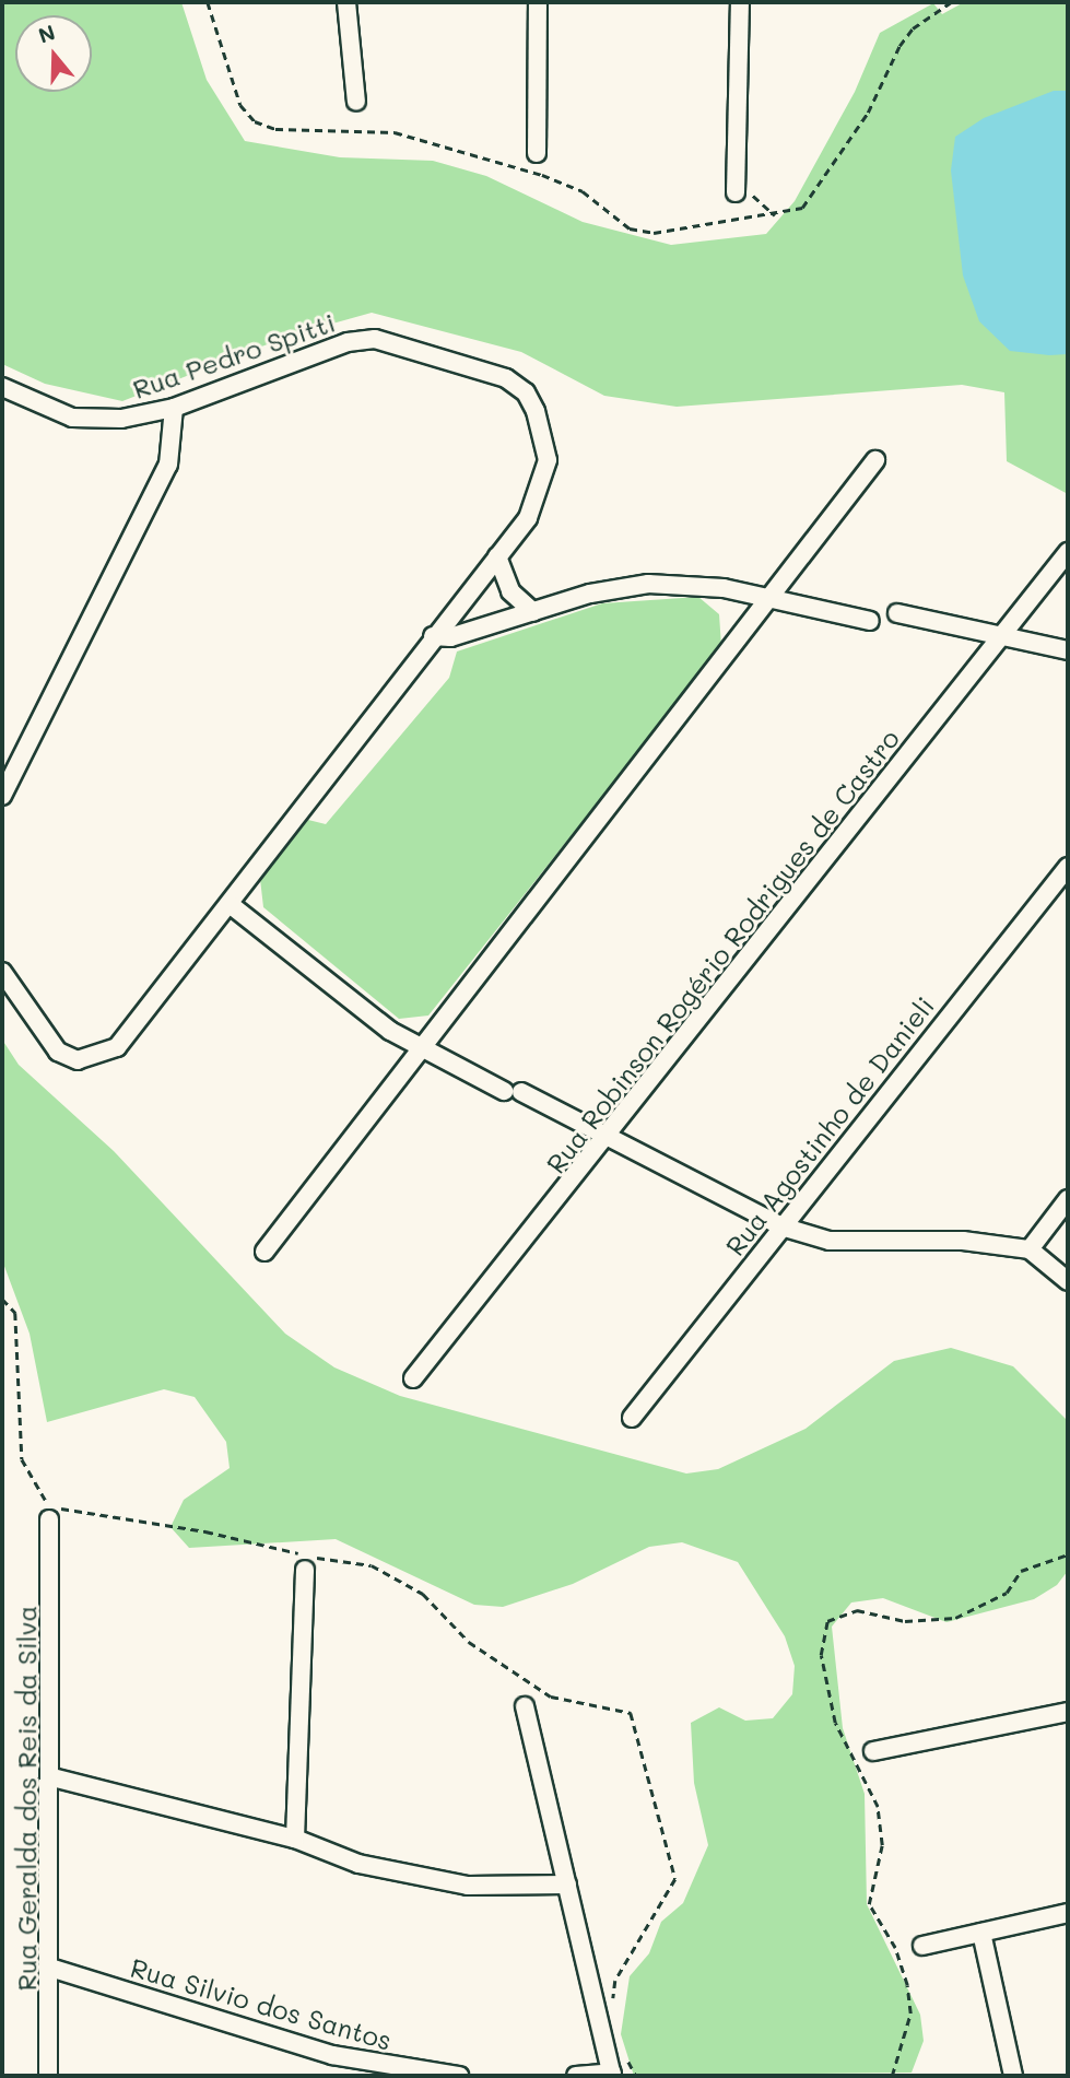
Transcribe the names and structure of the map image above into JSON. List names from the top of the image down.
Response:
{
  "streets": {
    "street": [
      "Rua Pedro Spitti",
      "Rua Robinson Rogério Rodrigues de Castro",
      "Rua Agostinho de Danieli",
      "Rua Geralda dos Reis da Silva",
      "Rua Silvio dos Santos"
    ]
  },
  "crossings": [
    ["Rua Geralda dos Reis da Silva", "Rua Silvio dos Santos"]
  ],
  "north": "top"
}
